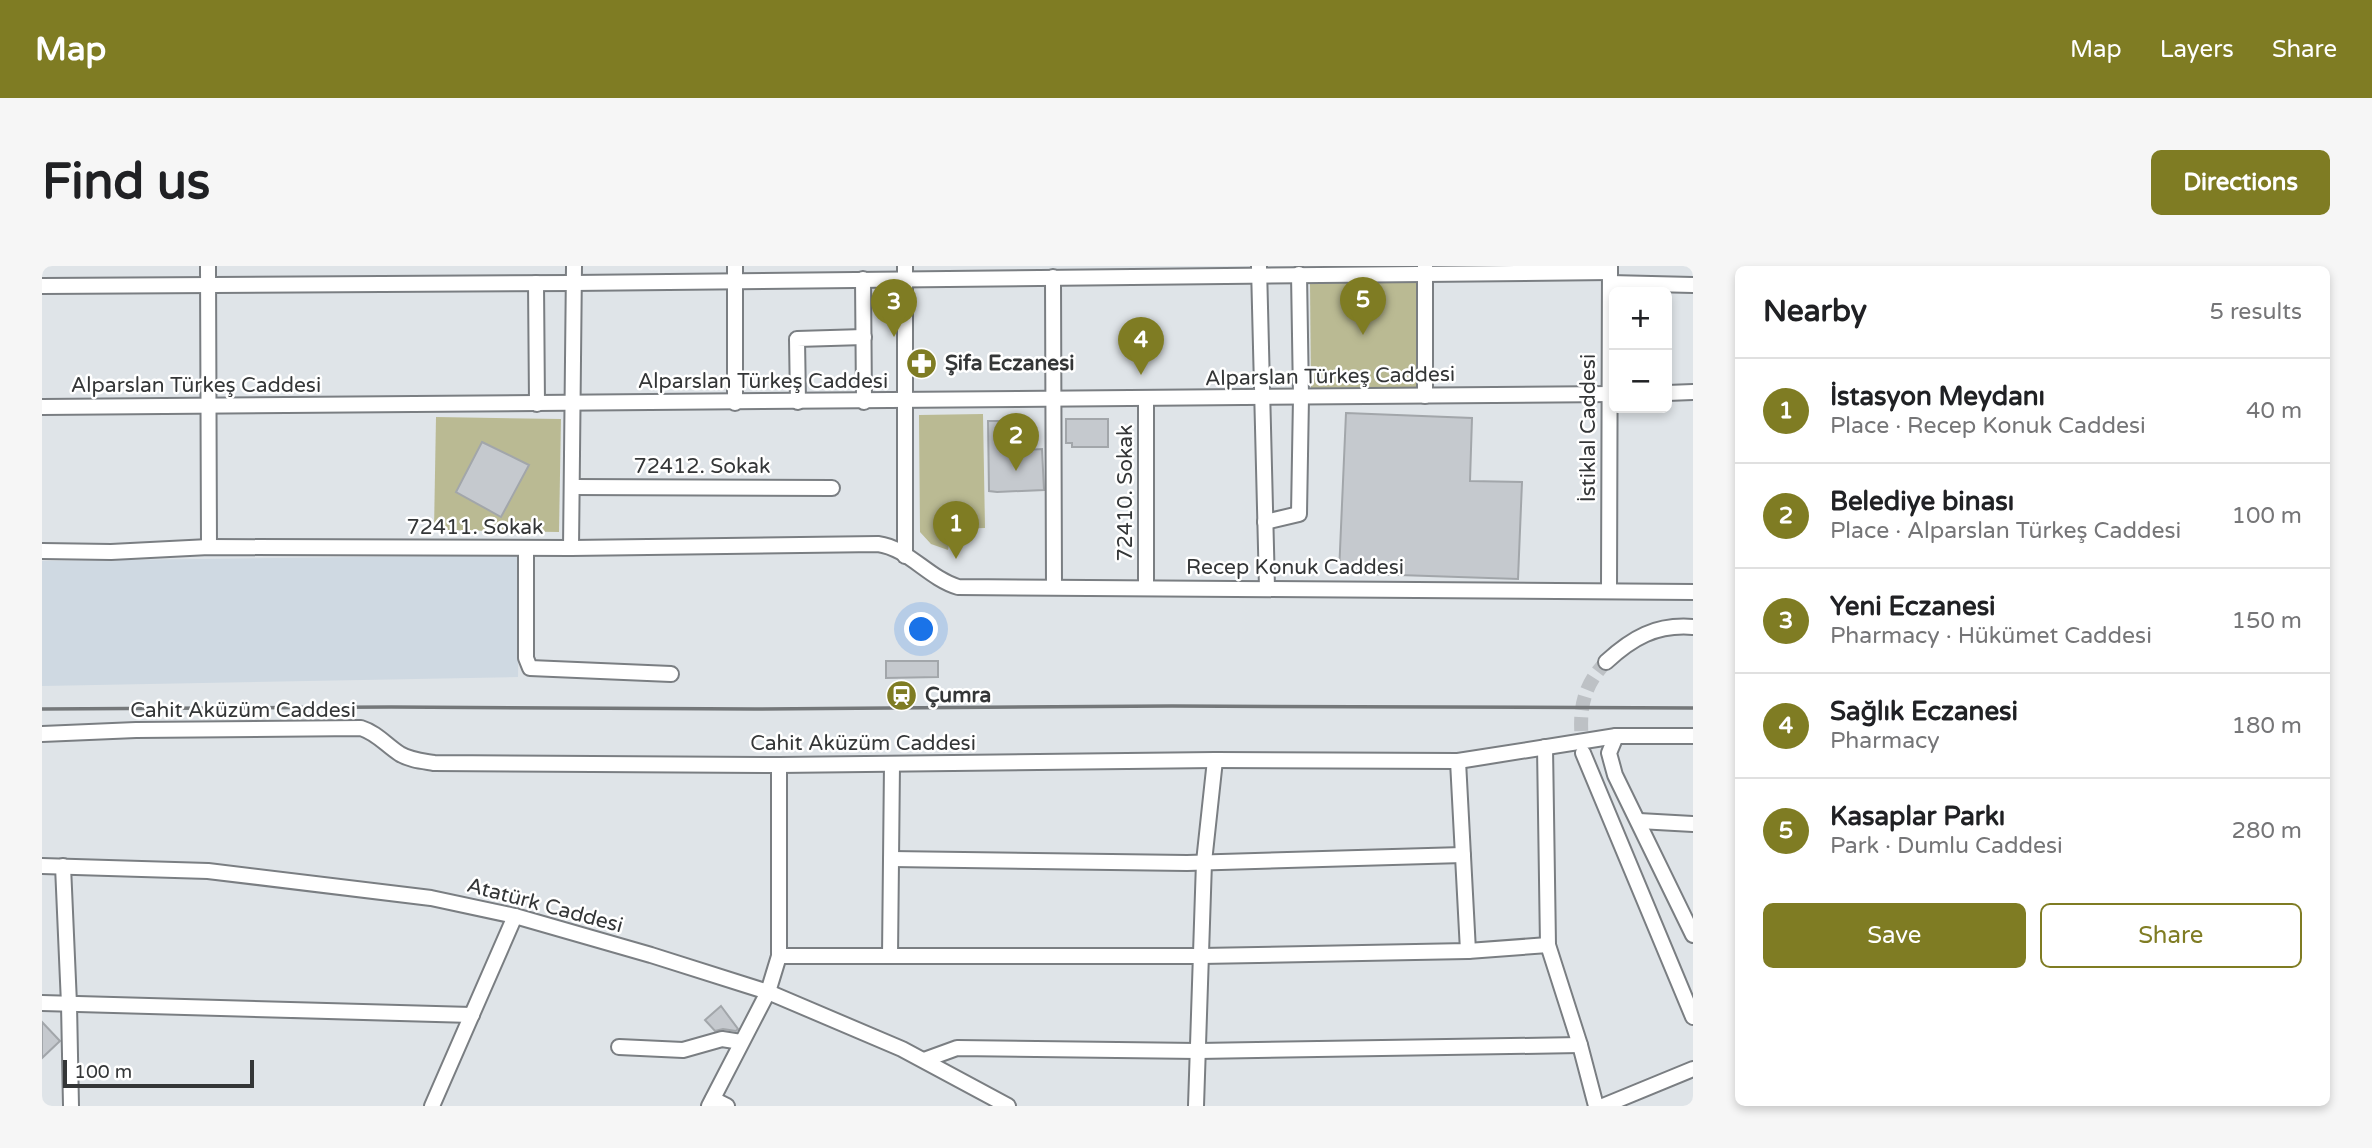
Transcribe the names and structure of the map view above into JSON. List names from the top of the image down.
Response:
{
  "streets": {
    "street": [
      "Alparslan Türkeş Caddesi",
      "İstiklal Caddesi",
      "72412. Sokak",
      "72410. Sokak",
      "72411. Sokak",
      "Recep Konuk Caddesi",
      "Cahit Aküzüm Caddesi",
      "Atatürk Caddesi"
    ]
  },
  "crossings": [
    ["Alparslan Türkeş Caddesi", "72410. Sokak"],
    ["İstiklal Caddesi", "Recep Konuk Caddesi"],
    ["72410. Sokak", "Recep Konuk Caddesi"],
    ["72411. Sokak", "Recep Konuk Caddesi"]
  ],
  "places": {
    "pharmacy": ["Şifa Eczanesi"],
    "station": ["Çumra"]
  },
  "scale_bar": "100 m",
  "page": {
    "header": "Map",
    "nav": ["Map", "Layers", "Share"],
    "buttons": [
      "Directions",
      ["Save", "Share"]
    ],
    "title": "Find us",
    "heading": ["Nearby", "5 results"],
    "pins": [
      "5",
      "3",
      "4",
      "2",
      "1"
    ],
    "map_buttons": ["+", "−"],
    "list": [
      {
        "mark": "1",
        "name": "İstasyon Meydanı",
        "note": "Place · Recep Konuk Caddesi",
        "value": "40 m"
      },
      {
        "mark": "2",
        "name": "Belediye binası",
        "note": "Place · Alparslan Türkeş Caddesi",
        "value": "100 m"
      },
      {
        "mark": "3",
        "name": "Yeni Eczanesi",
        "note": "Pharmacy · Hükümet Caddesi",
        "value": "150 m"
      },
      {
        "mark": "4",
        "name": "Sağlık Eczanesi",
        "note": "Pharmacy",
        "value": "180 m"
      },
      {
        "mark": "5",
        "name": "Kasaplar Parkı",
        "note": "Park · Dumlu Caddesi",
        "value": "280 m"
      }
    ],
    "scale": "100 m"
  }
}
